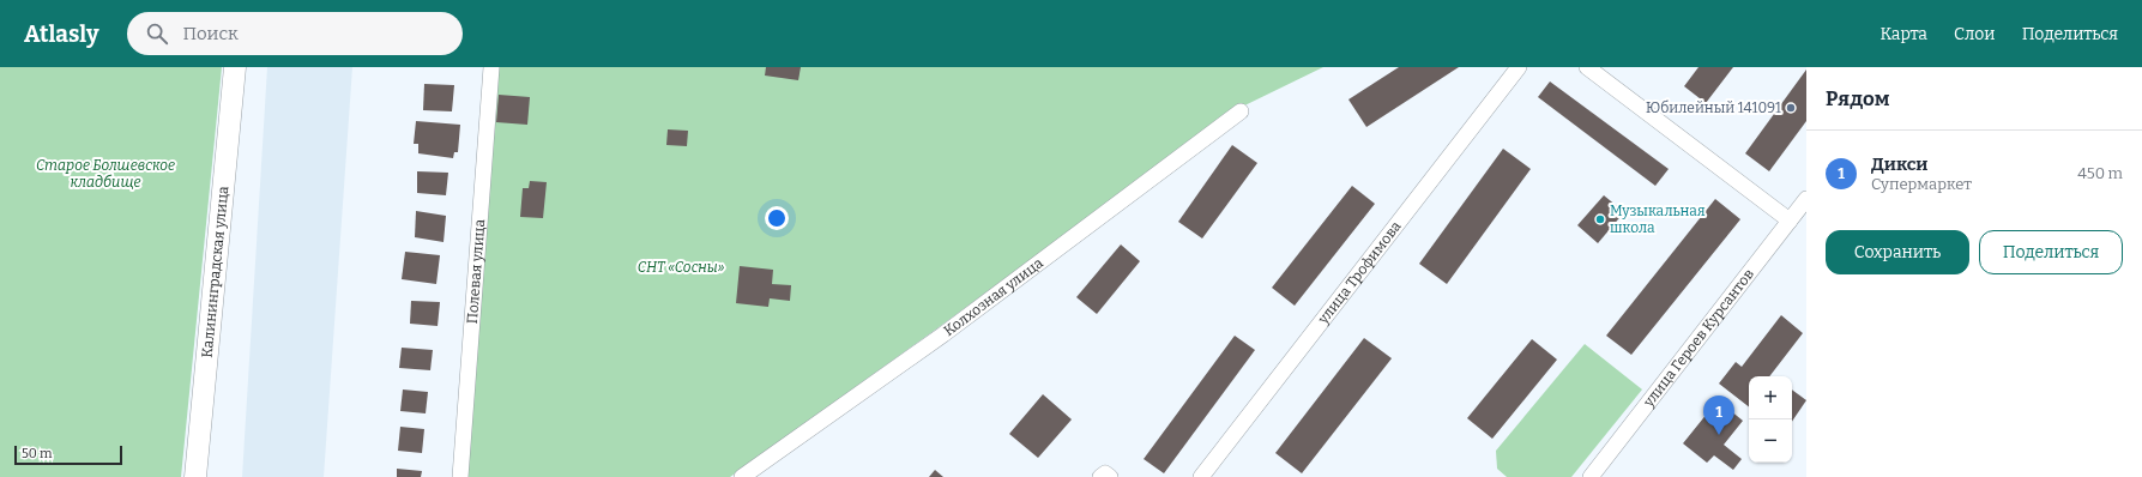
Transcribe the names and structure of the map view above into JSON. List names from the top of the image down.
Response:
{
  "streets": {
    "street": [
      "Калининградская улица",
      "Полевая улица",
      "улица Трофимова",
      "Колхозная улица",
      "улица Героев Курсантов"
    ]
  },
  "parks": ["Старое Болшевское кладбище", "СНТ «Сосны»"],
  "places": ["Юбилейный 141091", "Музыкальная школа"],
  "scale_bar": "50 m",
  "page": {
    "header": "Atlasly",
    "search": "Поиск",
    "nav": ["Карта", "Слои", "Поделиться"],
    "heading": "Рядом",
    "list": [
      {
        "mark": "1",
        "name": "Дикси",
        "note": "Супермаркет",
        "value": "450 m"
      }
    ],
    "buttons": ["Сохранить", "Поделиться"],
    "map_buttons": ["+", "−"],
    "pins": "1",
    "scale": "50 m"
  }
}
